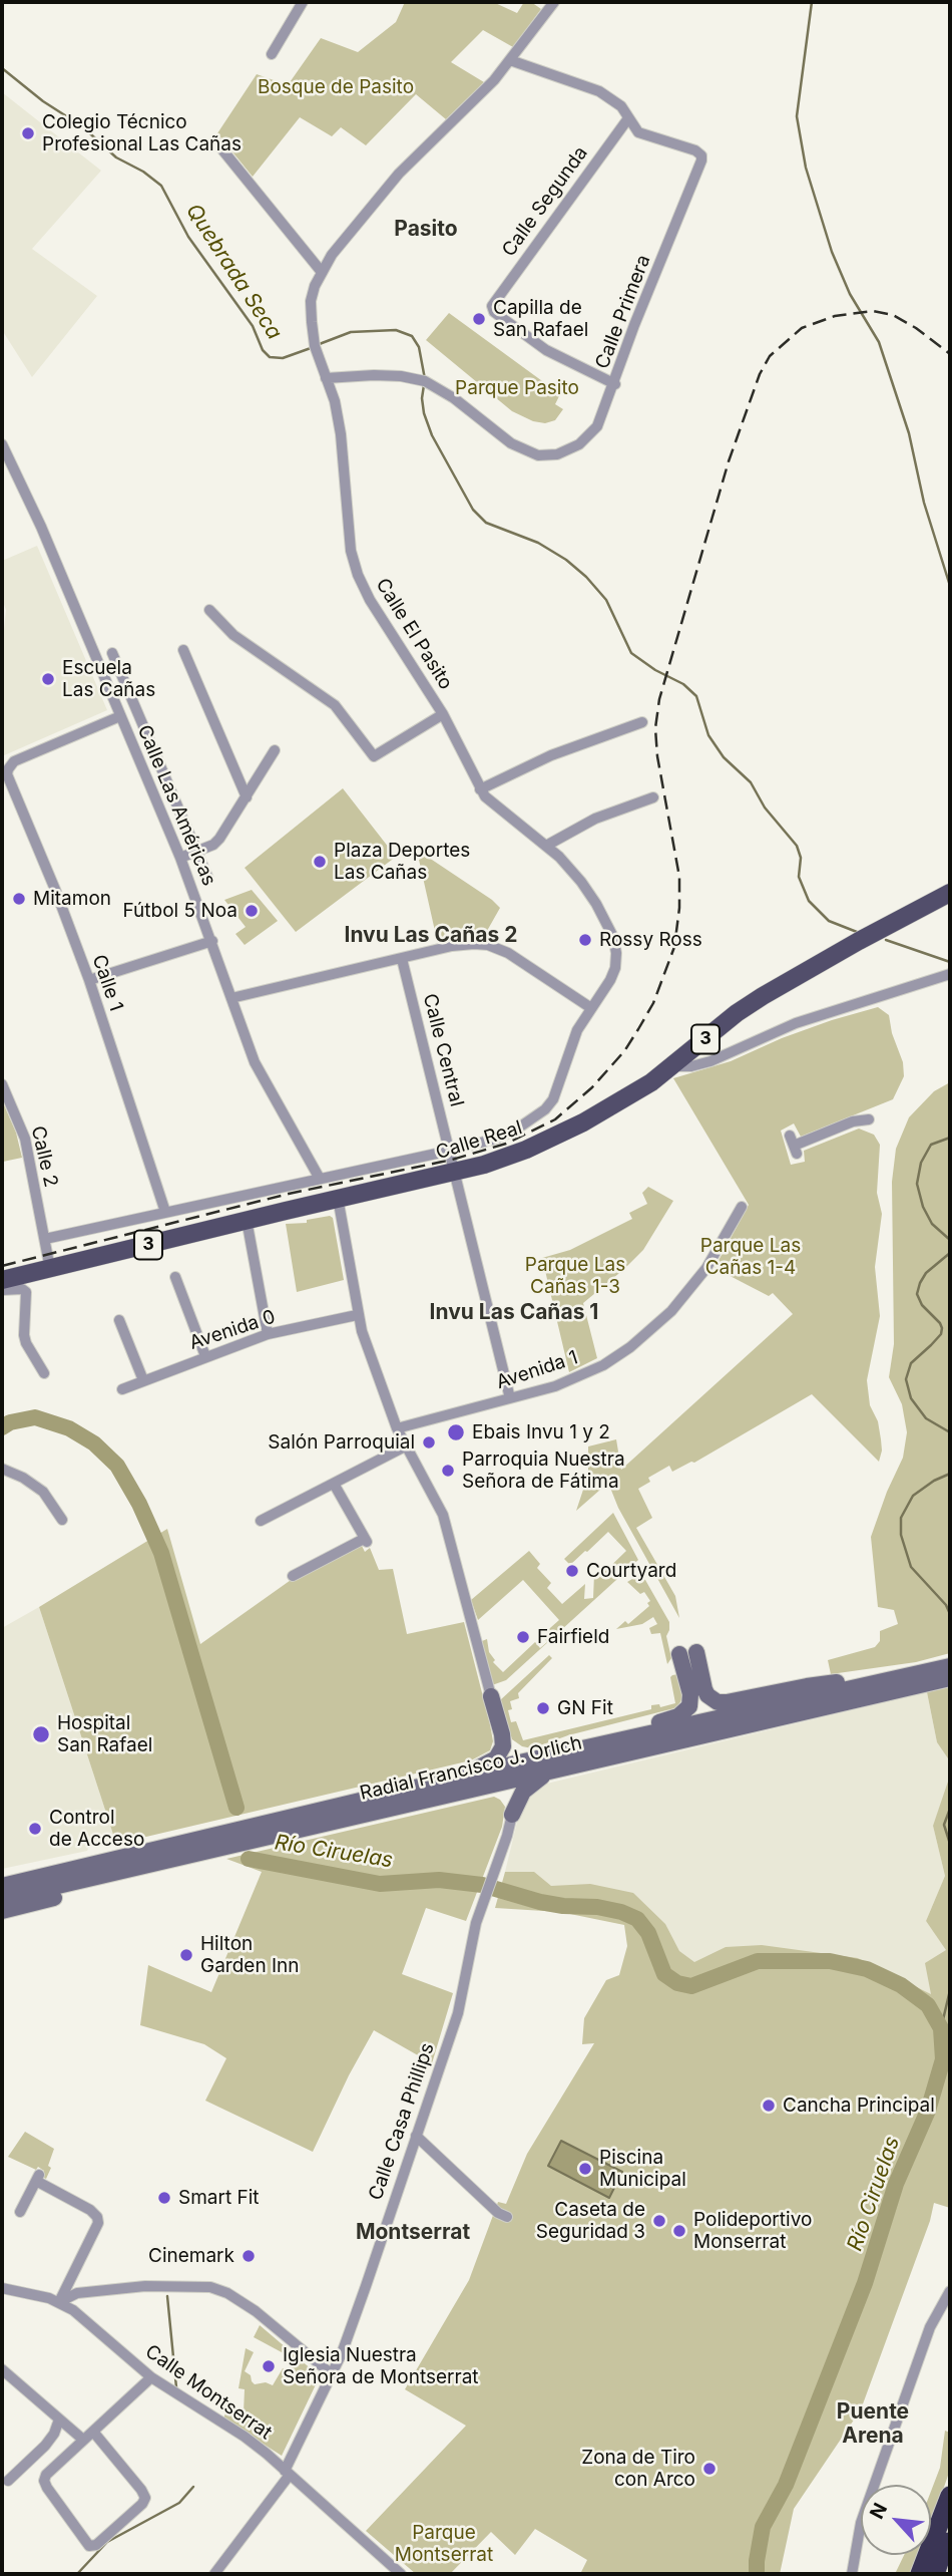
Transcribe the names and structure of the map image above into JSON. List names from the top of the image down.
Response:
{
  "streets": {
    "main road": ["3", "Calle Real", "Radial Francisco J. Orlich"],
    "street": [
      "Calle Segunda",
      "Calle Primera",
      "Calle El Pasito",
      "Calle Las Américas",
      "Calle 1",
      "Calle Central",
      "Calle 2",
      "Avenida 0",
      "Avenida 1",
      "Calle Casa Phillips",
      "Calle Montserrat"
    ]
  },
  "crossings": [
    ["Calle Segunda", "Calle Primera"],
    ["Calle Primera", "Calle El Pasito"],
    ["Calle El Pasito", "Calle Las Américas"],
    ["Calle El Pasito", "Calle Central"],
    ["Calle Las Américas", "Calle 1"],
    ["Calle Central", "Calle Real"],
    ["Calle Real", "Calle 2"],
    ["Calle Casa Phillips", "Calle Montserrat"]
  ],
  "districts": [
    "Pasito",
    "Invu Las Cañas 2",
    "Invu Las Cañas 1",
    "Montserrat",
    "Puente Arena"
  ],
  "water": ["Quebrada Seca", "Río Ciruelas"],
  "parks": [
    "Bosque de Pasito",
    "Parque Pasito",
    "Parque Las Cañas 1-4",
    "Parque Las Cañas 1-3",
    "Parque Montserrat"
  ],
  "places": [
    "Colegio Técnico Profesional Las Cañas",
    "Capilla de San Rafael",
    "Escuela Las Cañas",
    "Plaza Deportes Las Cañas",
    "Mitamon",
    "Fútbol 5 Noa",
    "Rossy Ross",
    "Ebais Invu 1 y 2",
    "Salón Parroquial",
    "Parroquia Nuestra Señora de Fátima",
    "Courtyard",
    "Fairfield",
    "GN Fit",
    "Hospital San Rafael",
    "Control de Acceso",
    "Hilton Garden Inn",
    "Cancha Principal",
    "Piscina Municipal",
    "Smart Fit",
    "Caseta de Seguridad 3",
    "Polideportivo Monserrat",
    "Cinemark",
    "Iglesia Nuestra Señora de Montserrat",
    "Zona de Tiro con Arco"
  ],
  "north": "top left"
}
